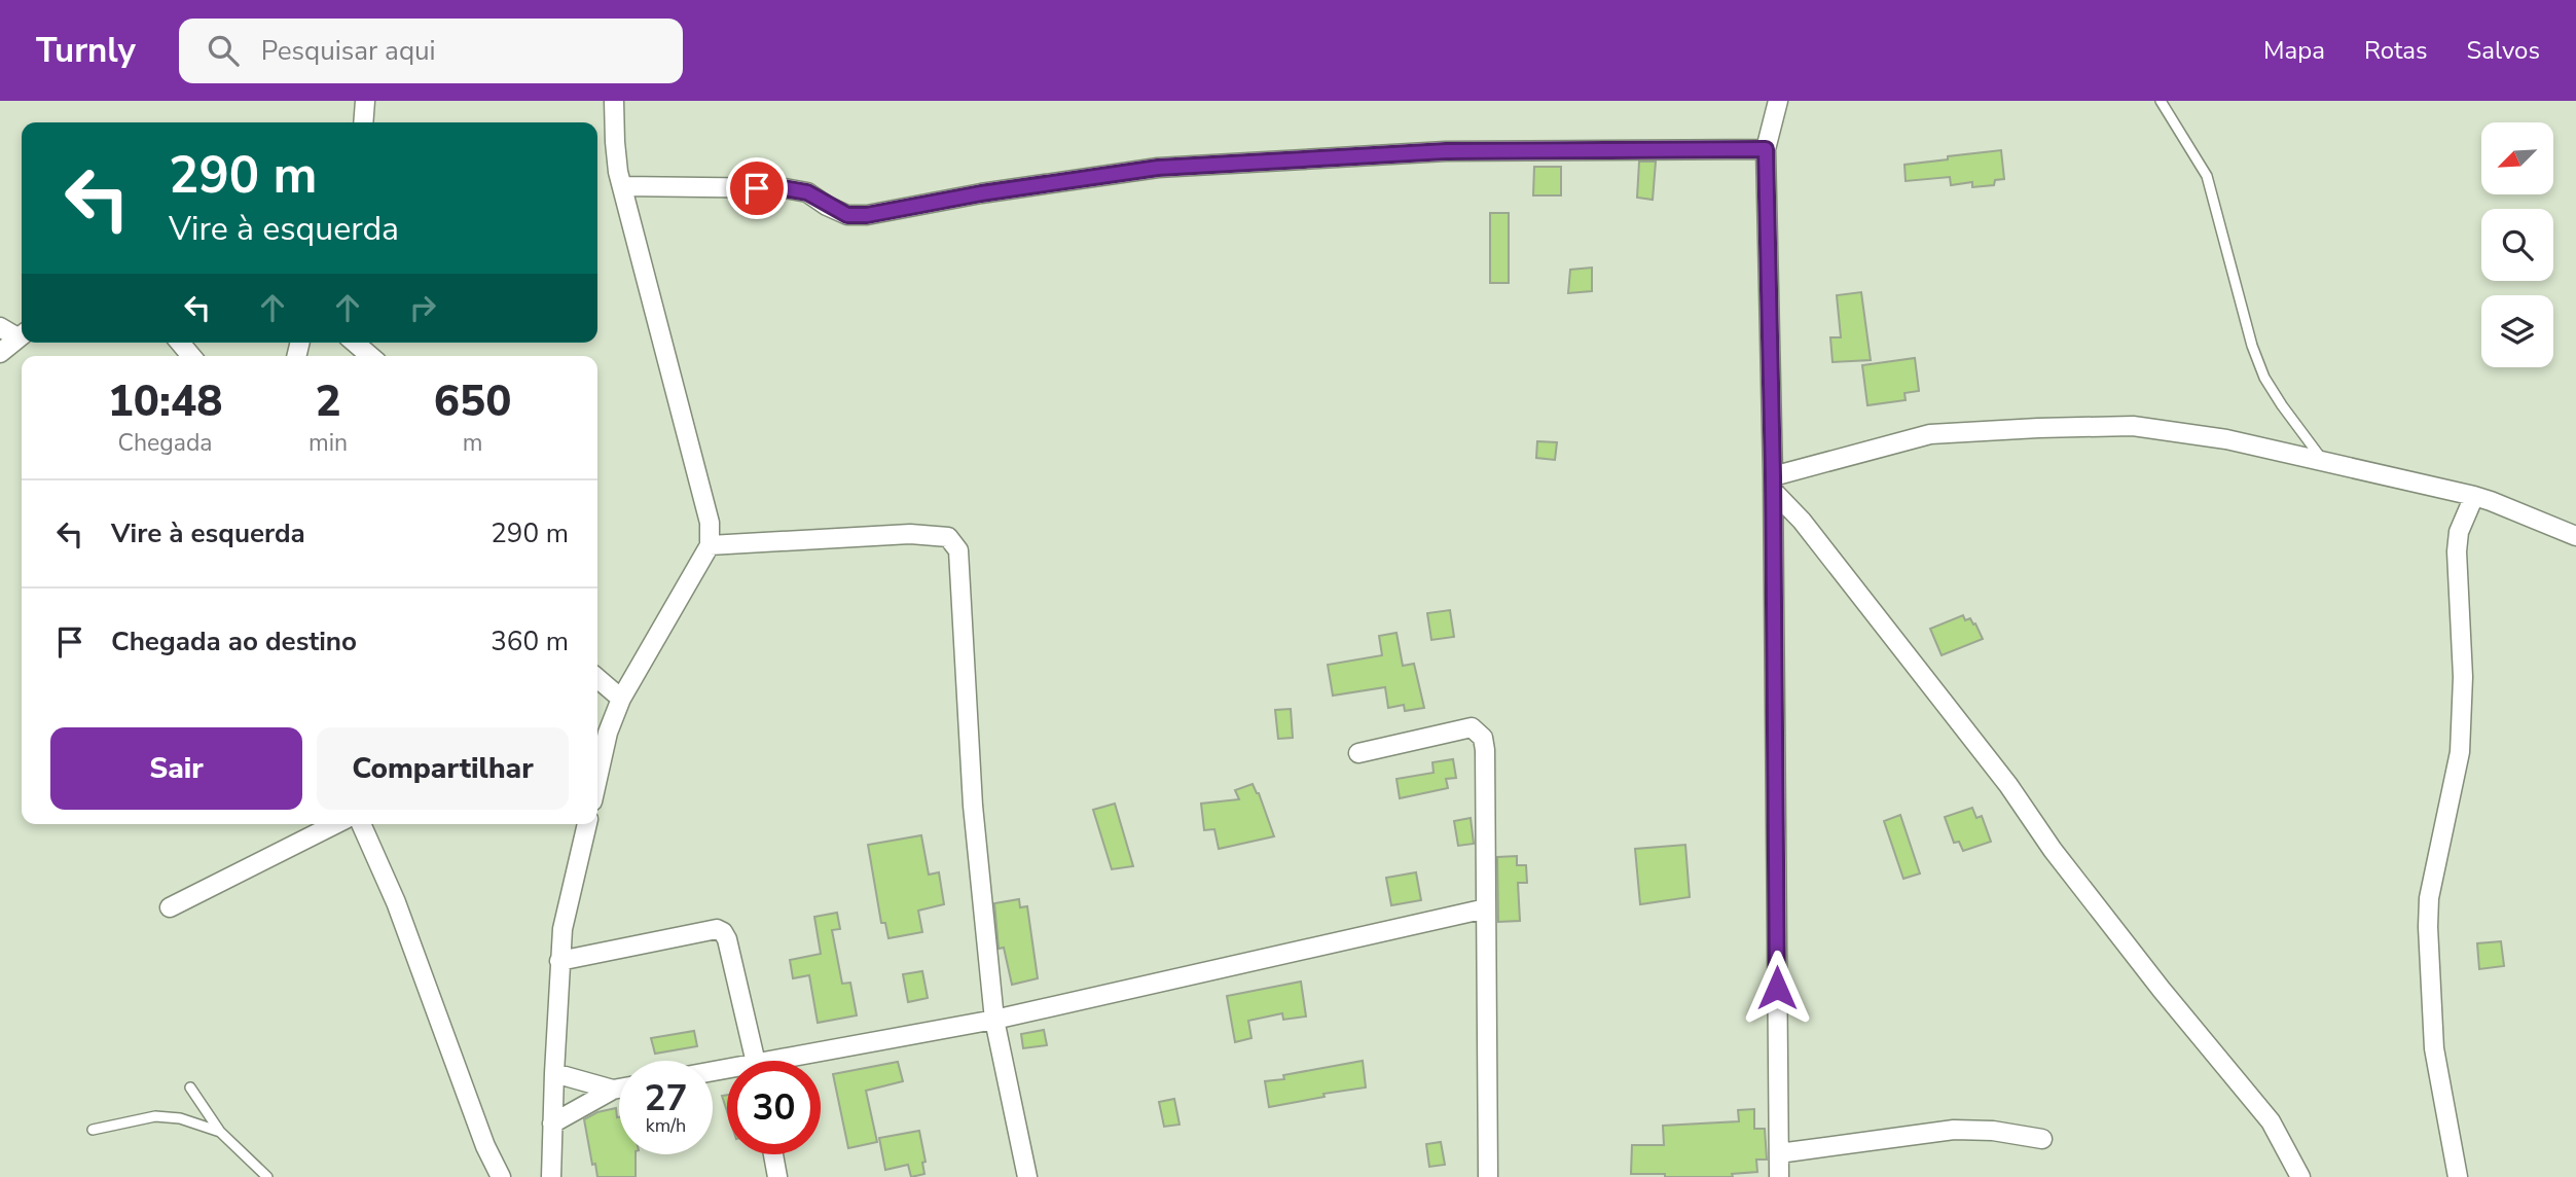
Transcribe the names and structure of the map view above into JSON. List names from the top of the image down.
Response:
{
  "north": "bottom left",
  "page": {
    "header": "Turnly",
    "search": "Pesquisar aqui",
    "nav": ["Mapa", "Rotas", "Salvos"],
    "turn": ["290 m", "Vire à esquerda"],
    "eta": [
      "10:48",
      "Chegada",
      "2",
      "min",
      "650",
      "m"
    ],
    "list": [
      {
        "name": "Vire à esquerda",
        "value": "290 m"
      },
      {
        "name": "Chegada ao destino",
        "value": "360 m"
      }
    ],
    "buttons": ["Sair", "Compartilhar"],
    "speed": "27 km/h",
    "limit": "30"
  }
}
